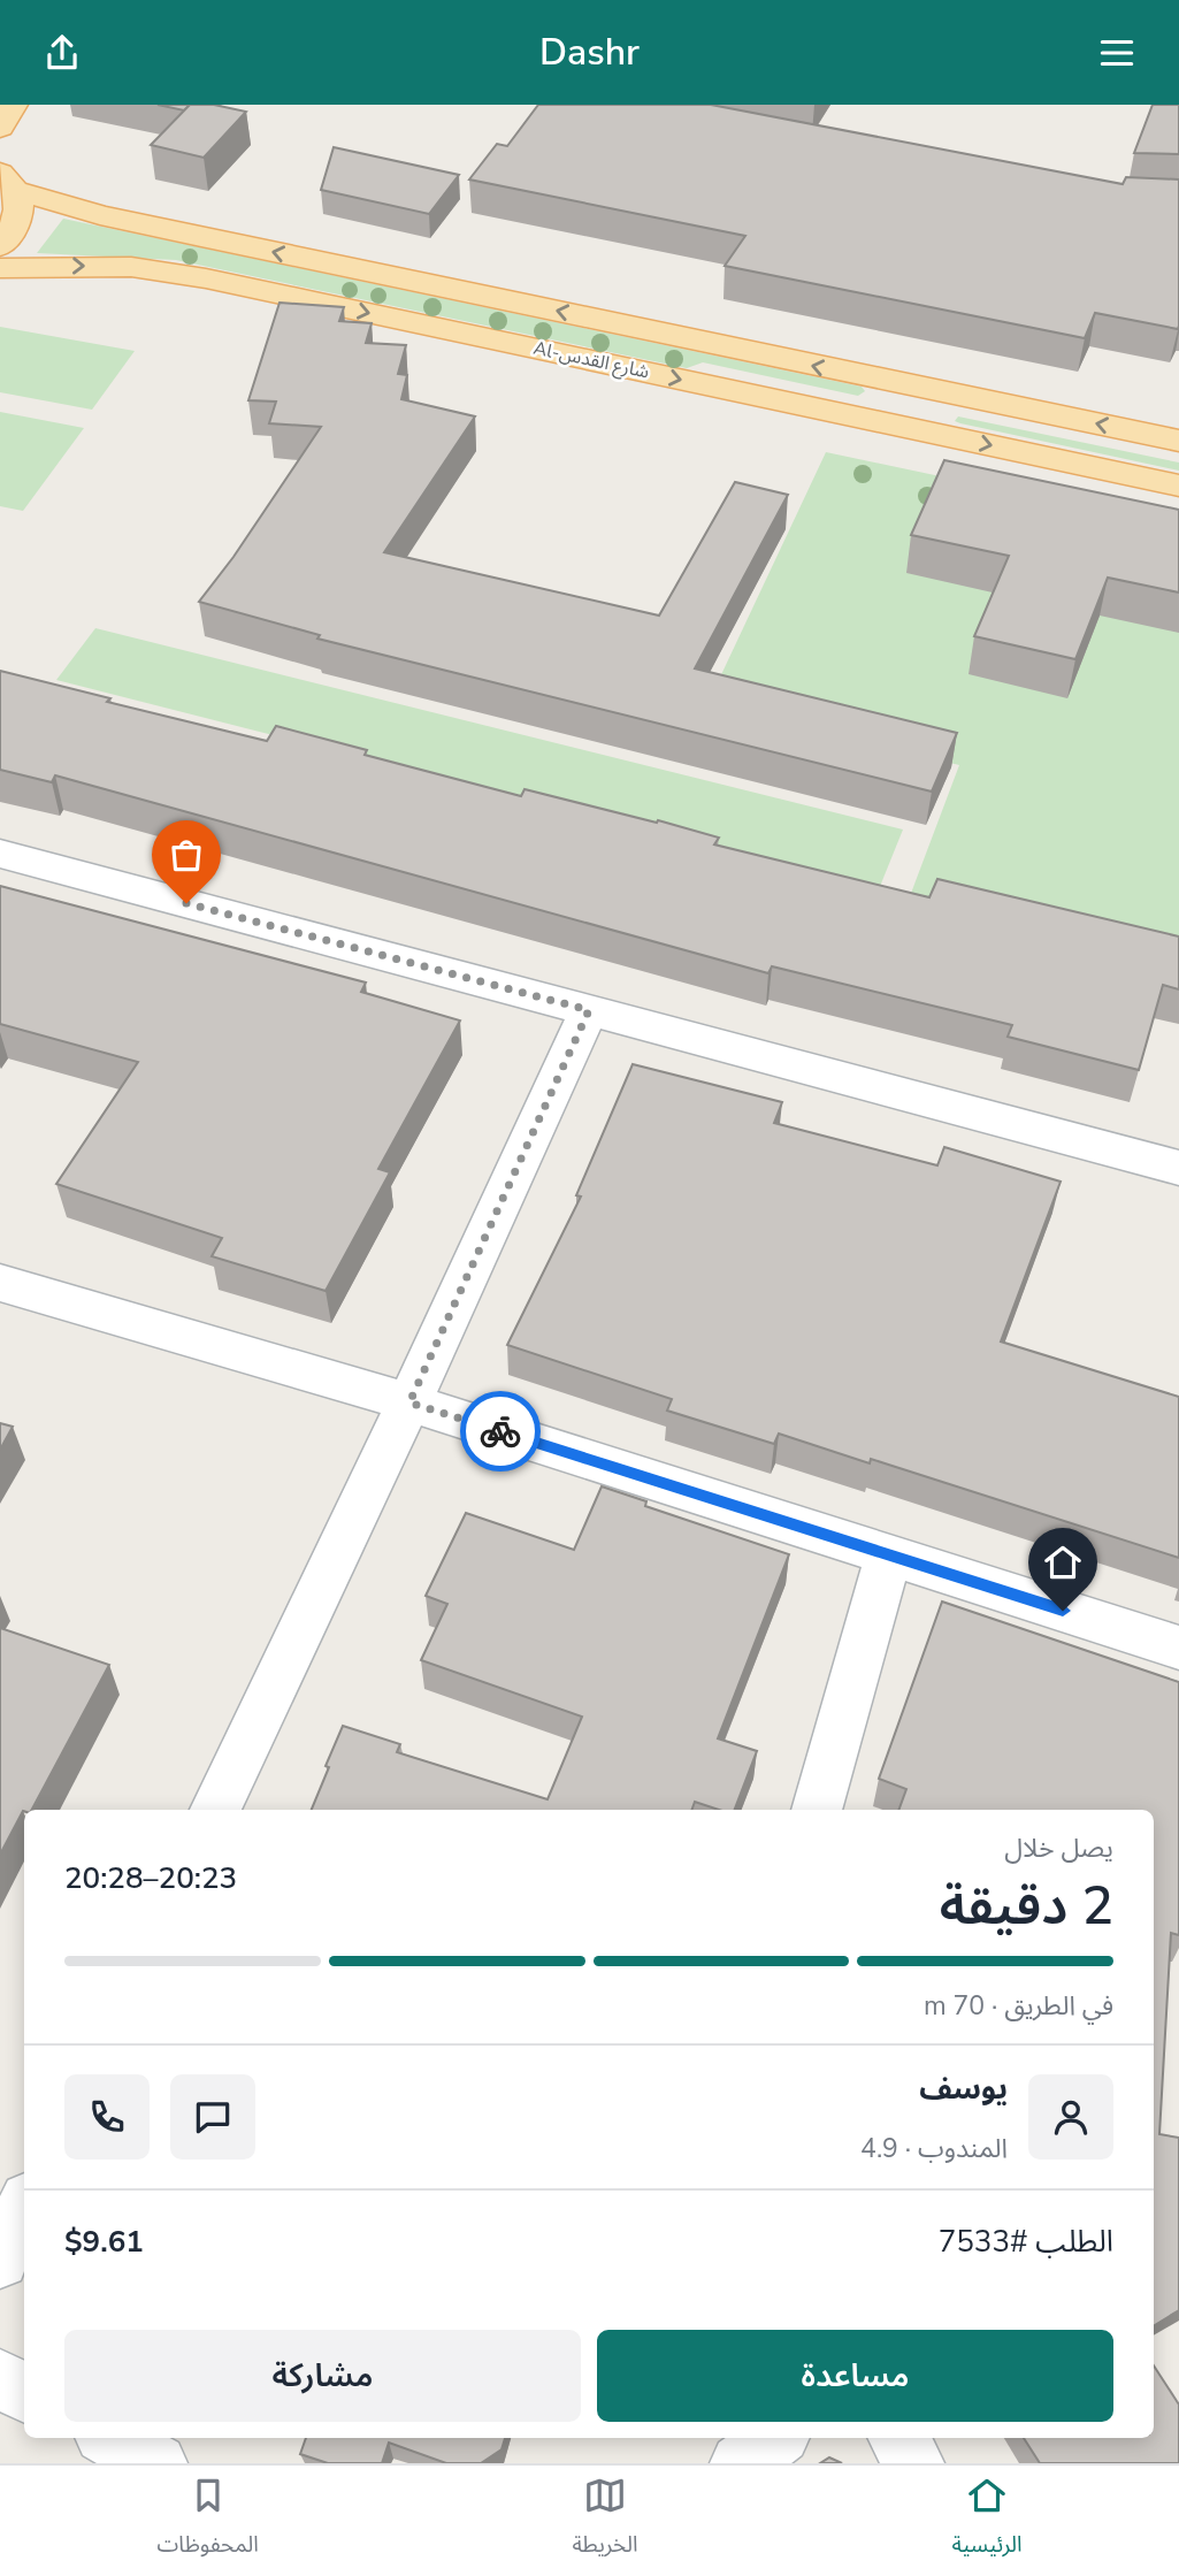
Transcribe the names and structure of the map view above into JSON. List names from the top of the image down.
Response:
{
  "streets": {
    "main road": ["Al-شارع القدس"]
  },
  "page": {
    "header": "Dashr",
    "heading": ["2 دقيقة", "يصل خلال", "20:23–20:28"],
    "panel": [
      "يوسف",
      "المندوب · 4.9",
      "الطلب #7533",
      "$9.61"
    ],
    "bar": "في الطريق · 70 m",
    "buttons": ["مساعدة", "مشاركة"],
    "tabs": ["الرئيسية", "الخريطة", "المحفوظات"]
  }
}
